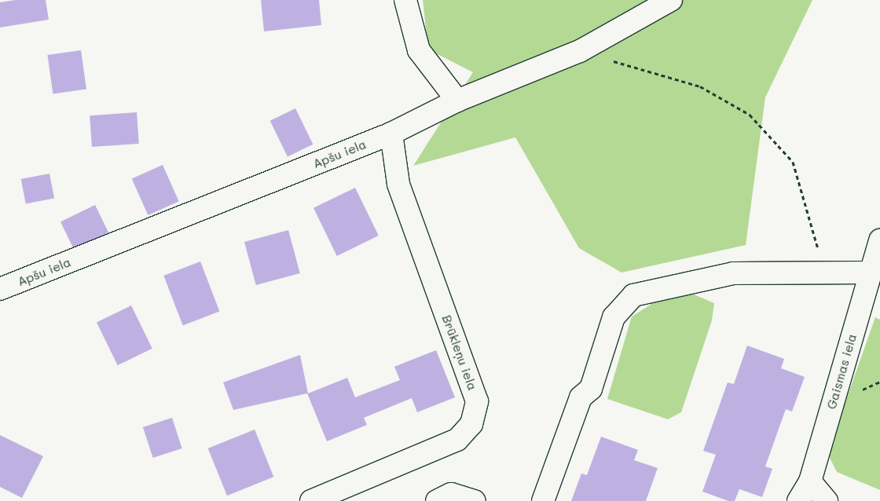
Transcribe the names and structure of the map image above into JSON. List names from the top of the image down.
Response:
{
  "streets": {
    "street": ["Apšu iela", "Brūkleņu iela", "Gaismas iela"]
  },
  "crossings": [
    ["Apšu iela", "Brūkleņu iela"]
  ]
}
